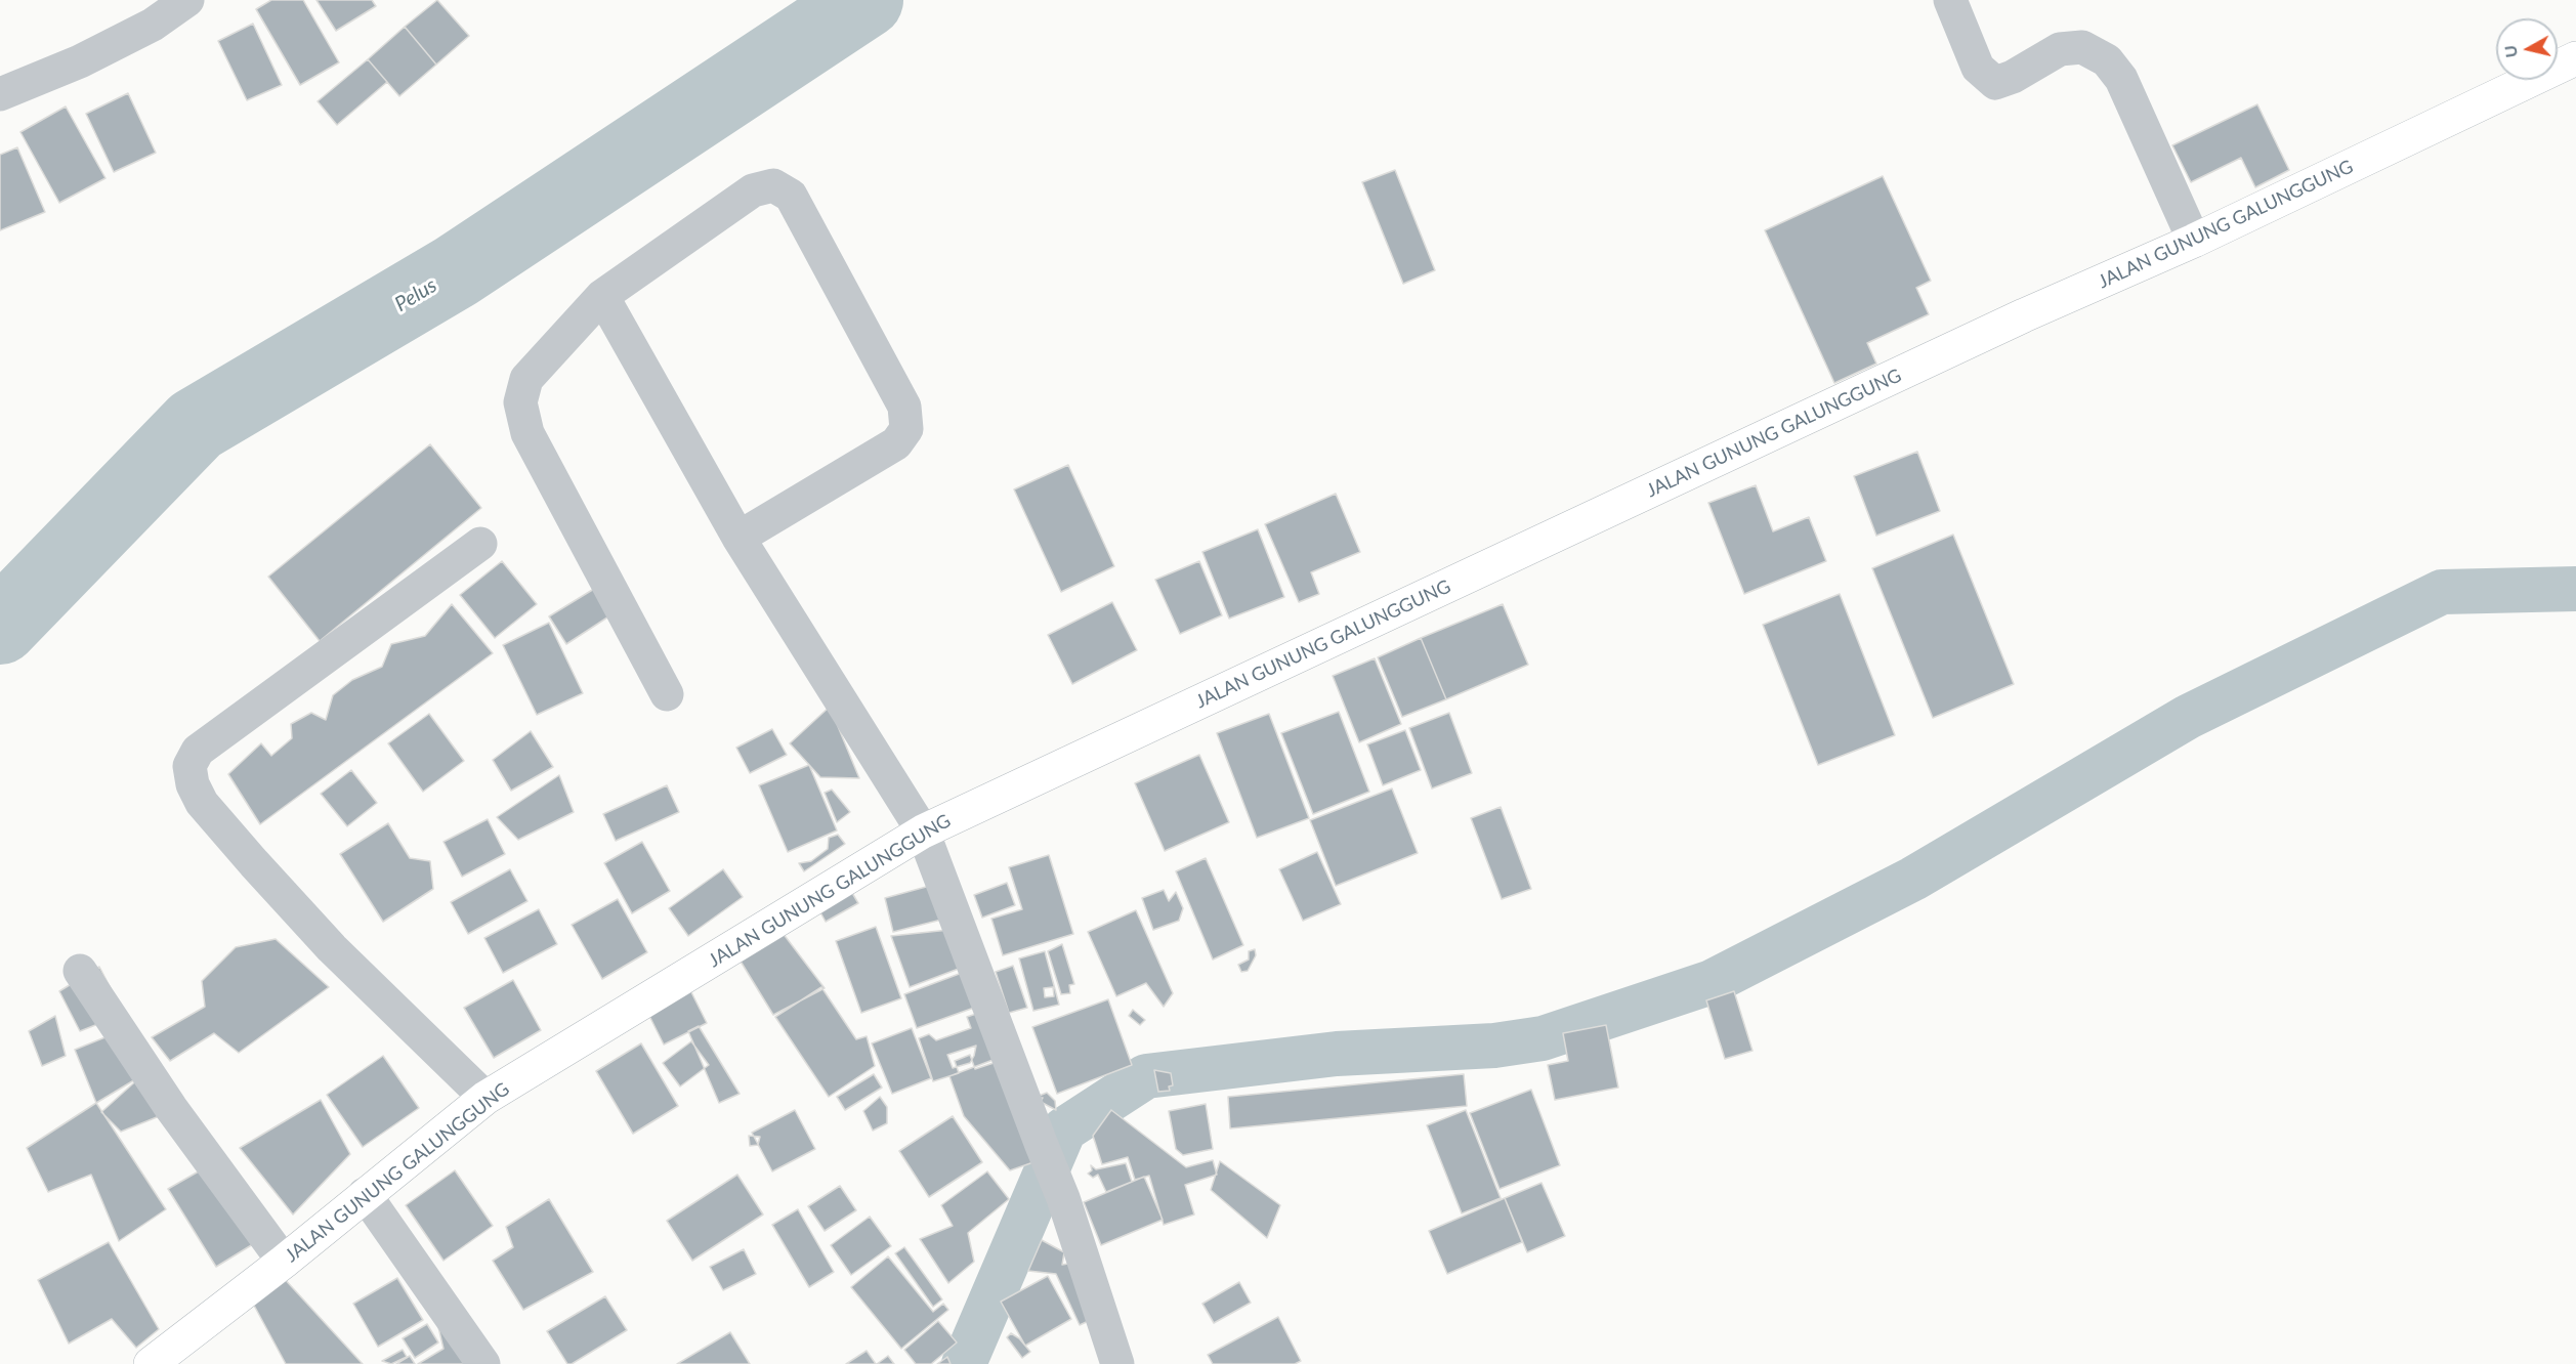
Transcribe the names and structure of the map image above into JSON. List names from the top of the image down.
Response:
{
  "streets": {
    "street": ["JALAN GUNUNG GALUNGGUNG"]
  },
  "water": ["Pelus"],
  "north": "left"
}
